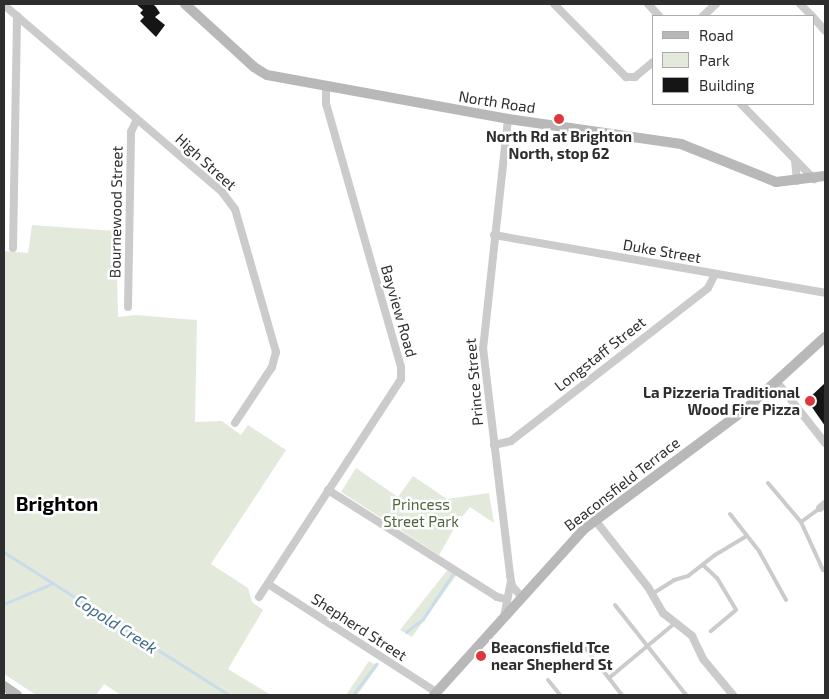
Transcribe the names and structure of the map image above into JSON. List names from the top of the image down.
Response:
{
  "streets": {
    "street": [
      "North Road",
      "High Street",
      "Bournewood Street",
      "Duke Street",
      "Bayview Road",
      "Longstaff Street",
      "Prince Street",
      "Beaconsfield Terrace",
      "Shepherd Street"
    ]
  },
  "crossings": [
    ["North Road", "Bayview Road"],
    ["North Road", "Prince Street"],
    ["High Street", "Bournewood Street"],
    ["Duke Street", "Longstaff Street"],
    ["Duke Street", "Prince Street"],
    ["Bayview Road", "Shepherd Street"],
    ["Longstaff Street", "Prince Street"],
    ["Prince Street", "Beaconsfield Terrace"],
    ["Beaconsfield Terrace", "Shepherd Street"]
  ],
  "districts": ["Brighton"],
  "water": ["Copold Creek"],
  "parks": ["Princess Street Park"],
  "places": ["North Rd at Brighton North, stop 62", "La Pizzeria Traditional Wood Fire Pizza", "Beaconsfield Tce near Shepherd St"],
  "legend": ["Road", "Park", "Building"]
}
